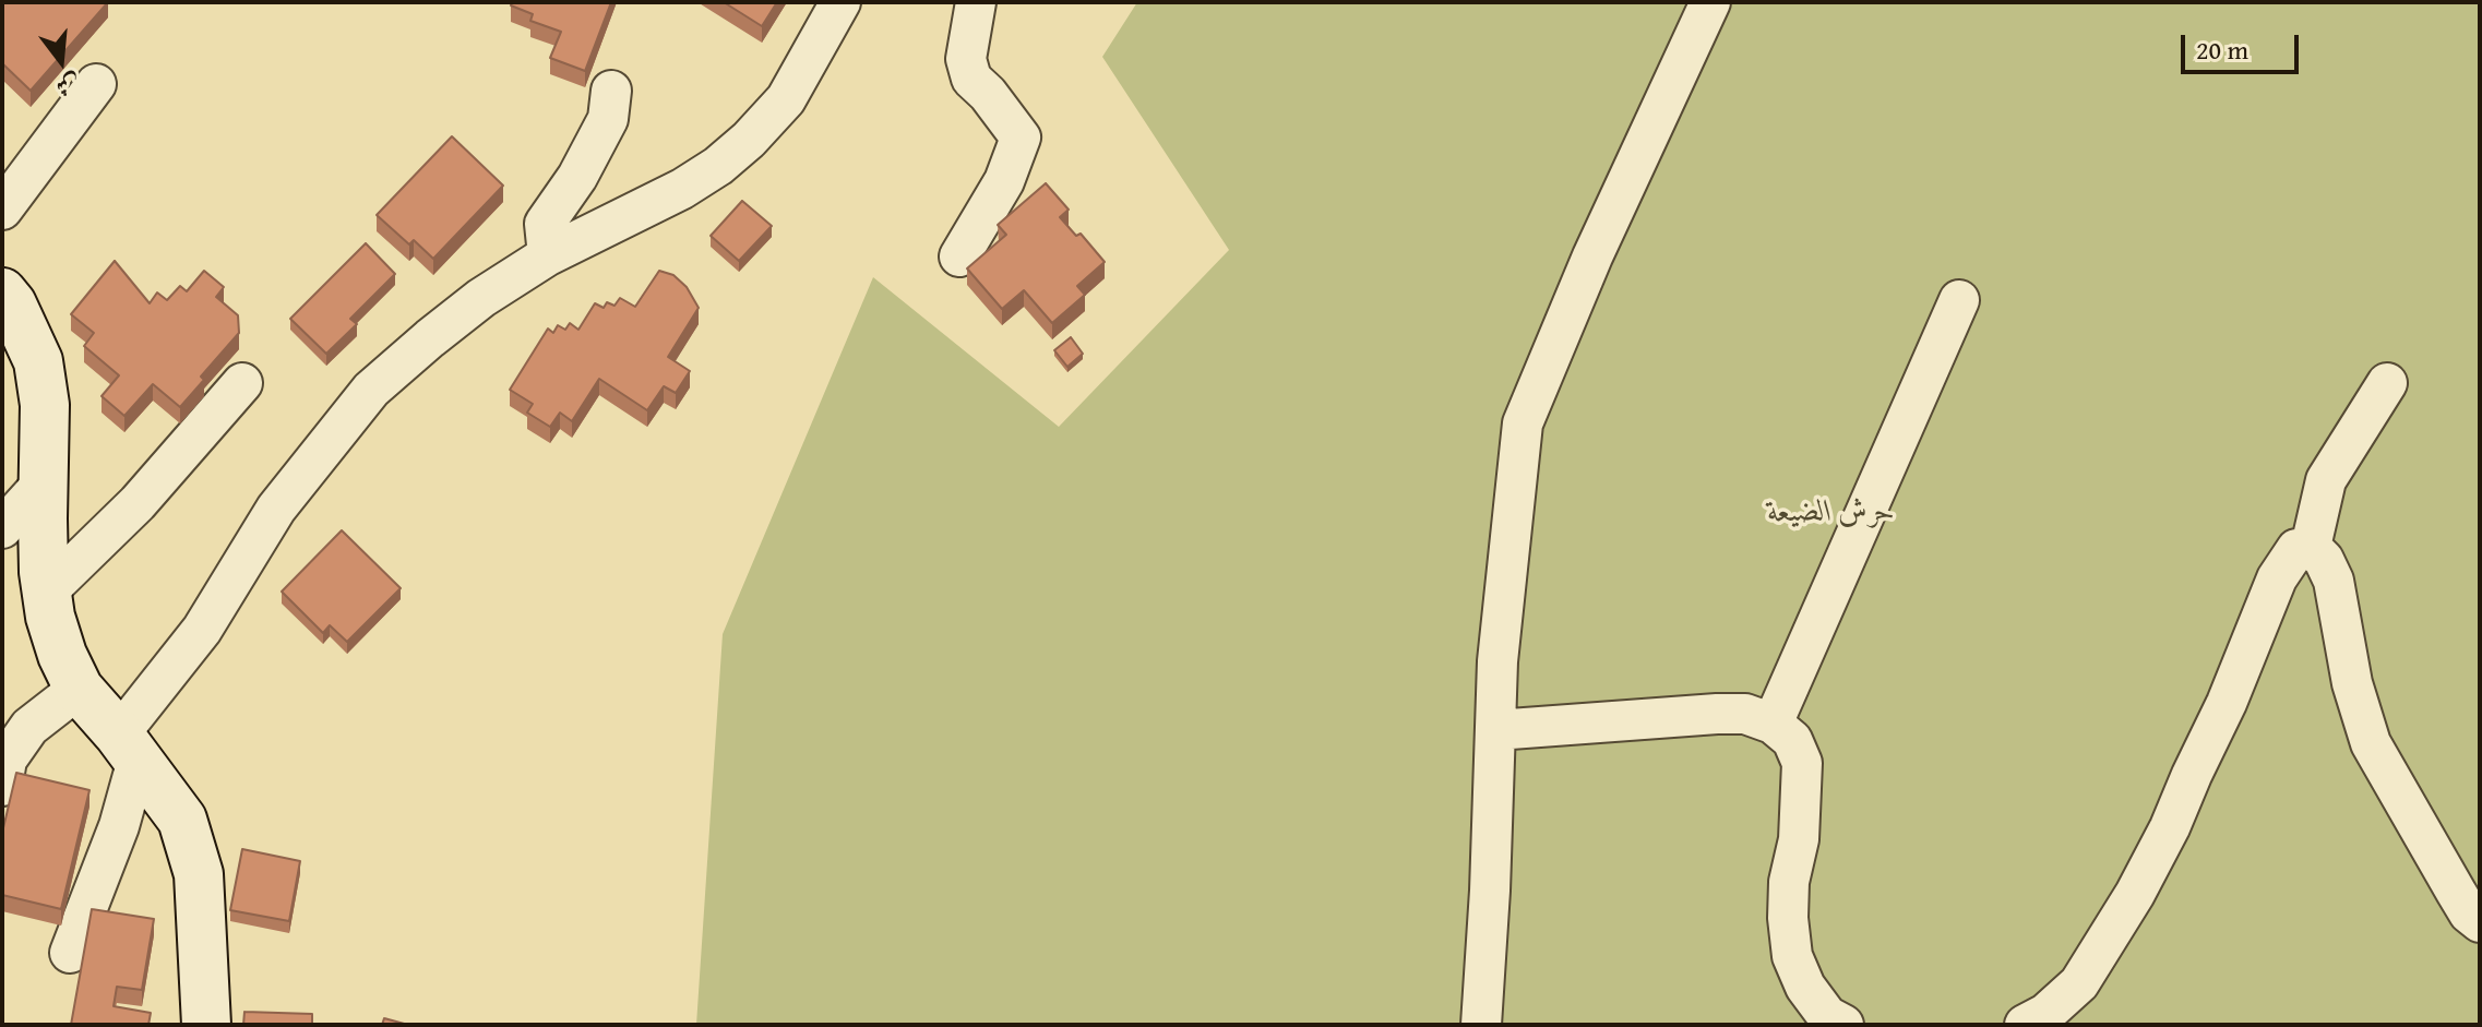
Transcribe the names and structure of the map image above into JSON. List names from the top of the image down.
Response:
{
  "parks": ["حرش الضيعة"],
  "scale_bar": "20 m",
  "north": "bottom"
}
